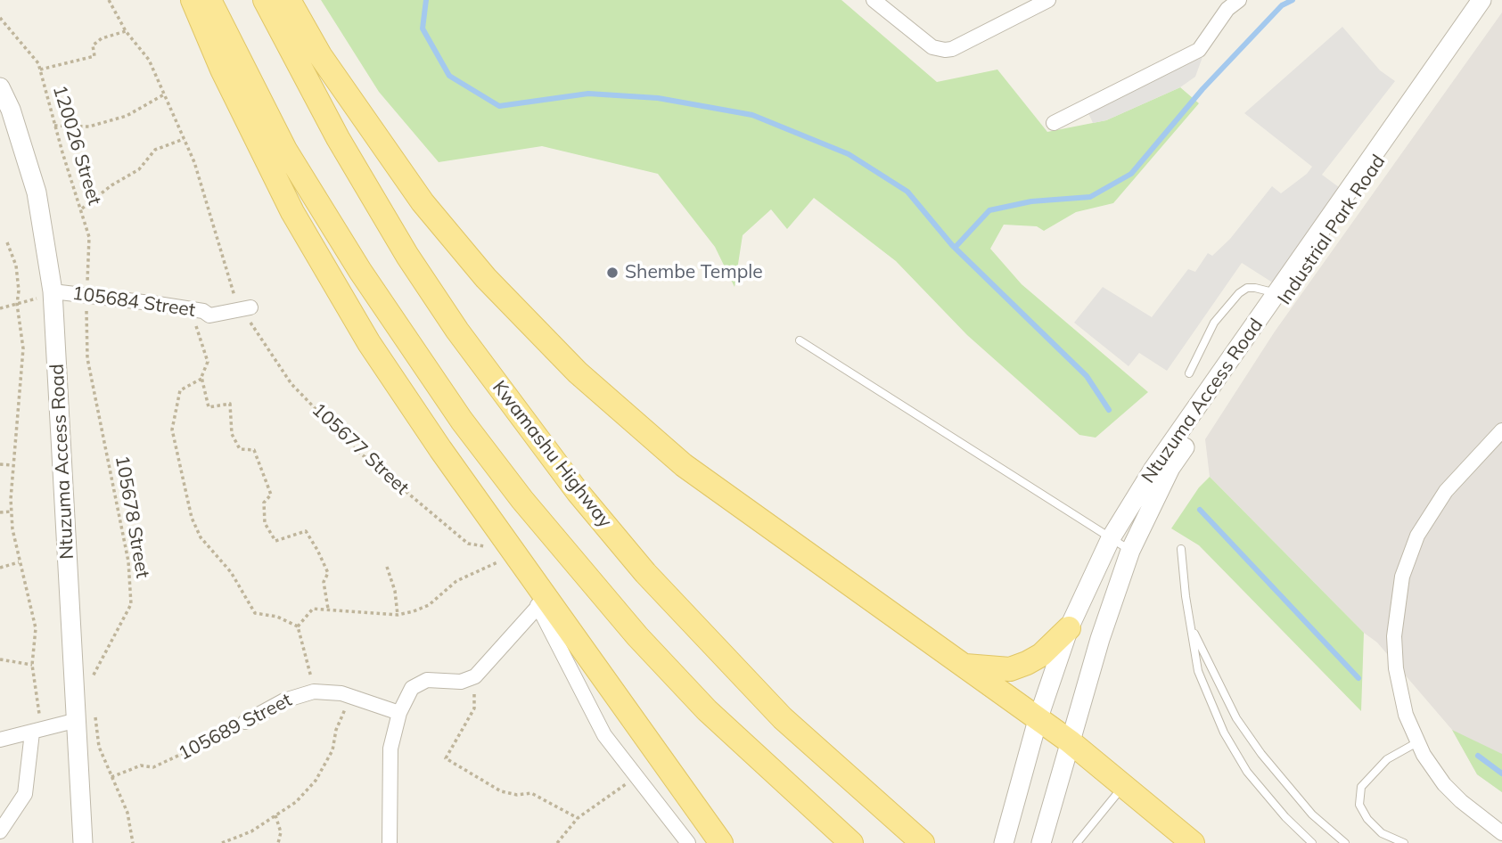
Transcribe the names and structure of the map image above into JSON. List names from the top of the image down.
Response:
{
  "streets": {
    "main road": ["Kwamashu Highway"],
    "street": [
      "Industrial Park Road",
      "105684 Street",
      "Ntuzuma Access Road",
      "105689 Street"
    ],
    "path": ["120026 Street", "105677 Street", "105678 Street"]
  },
  "crossings": [
    ["120026 Street", "105684 Street"],
    ["120026 Street", "105678 Street"],
    ["Industrial Park Road", "Ntuzuma Access Road"],
    ["105684 Street", "Ntuzuma Access Road"],
    ["105684 Street", "105677 Street"],
    ["105684 Street", "105678 Street"]
  ],
  "places": ["Shembe Temple"]
}
